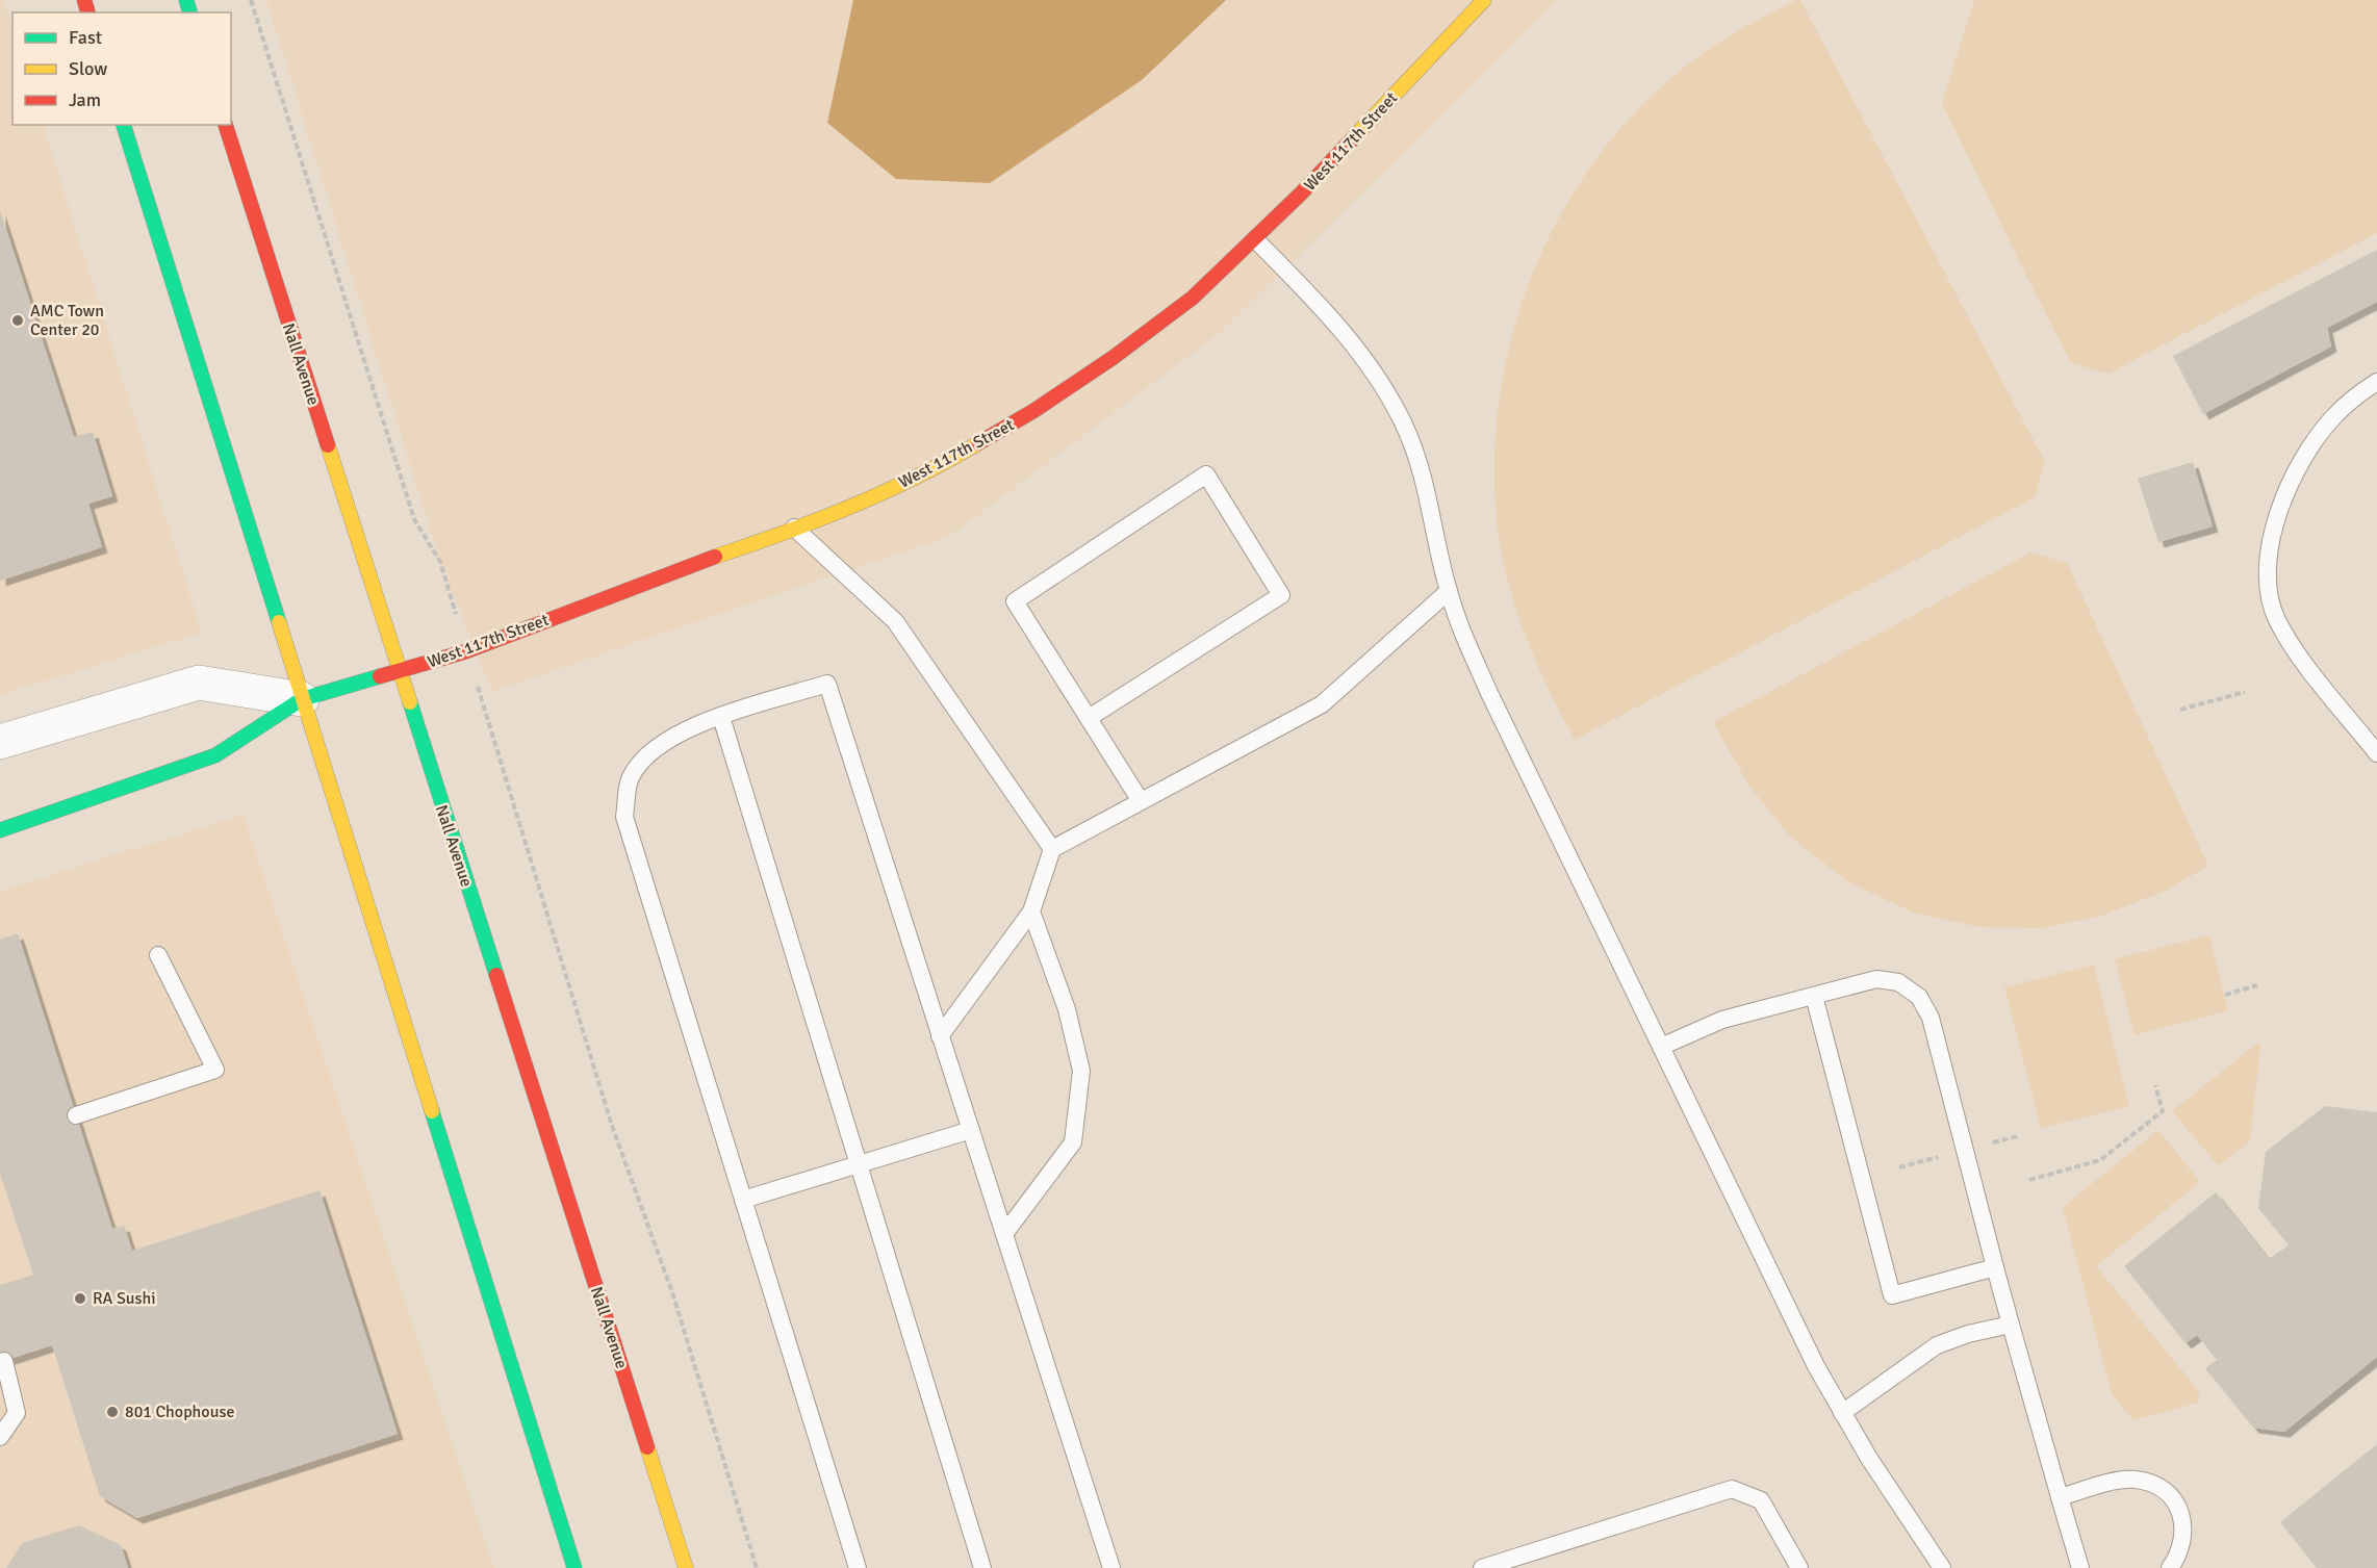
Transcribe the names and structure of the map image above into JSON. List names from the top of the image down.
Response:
{
  "streets": {
    "main road": ["West 117th Street", "Nall Avenue"]
  },
  "crossings": [
    ["West 117th Street", "Nall Avenue"]
  ],
  "places": ["AMC Town Center 20", "RA Sushi", "801 Chophouse"],
  "legend": ["Fast", "Slow", "Jam"]
}
